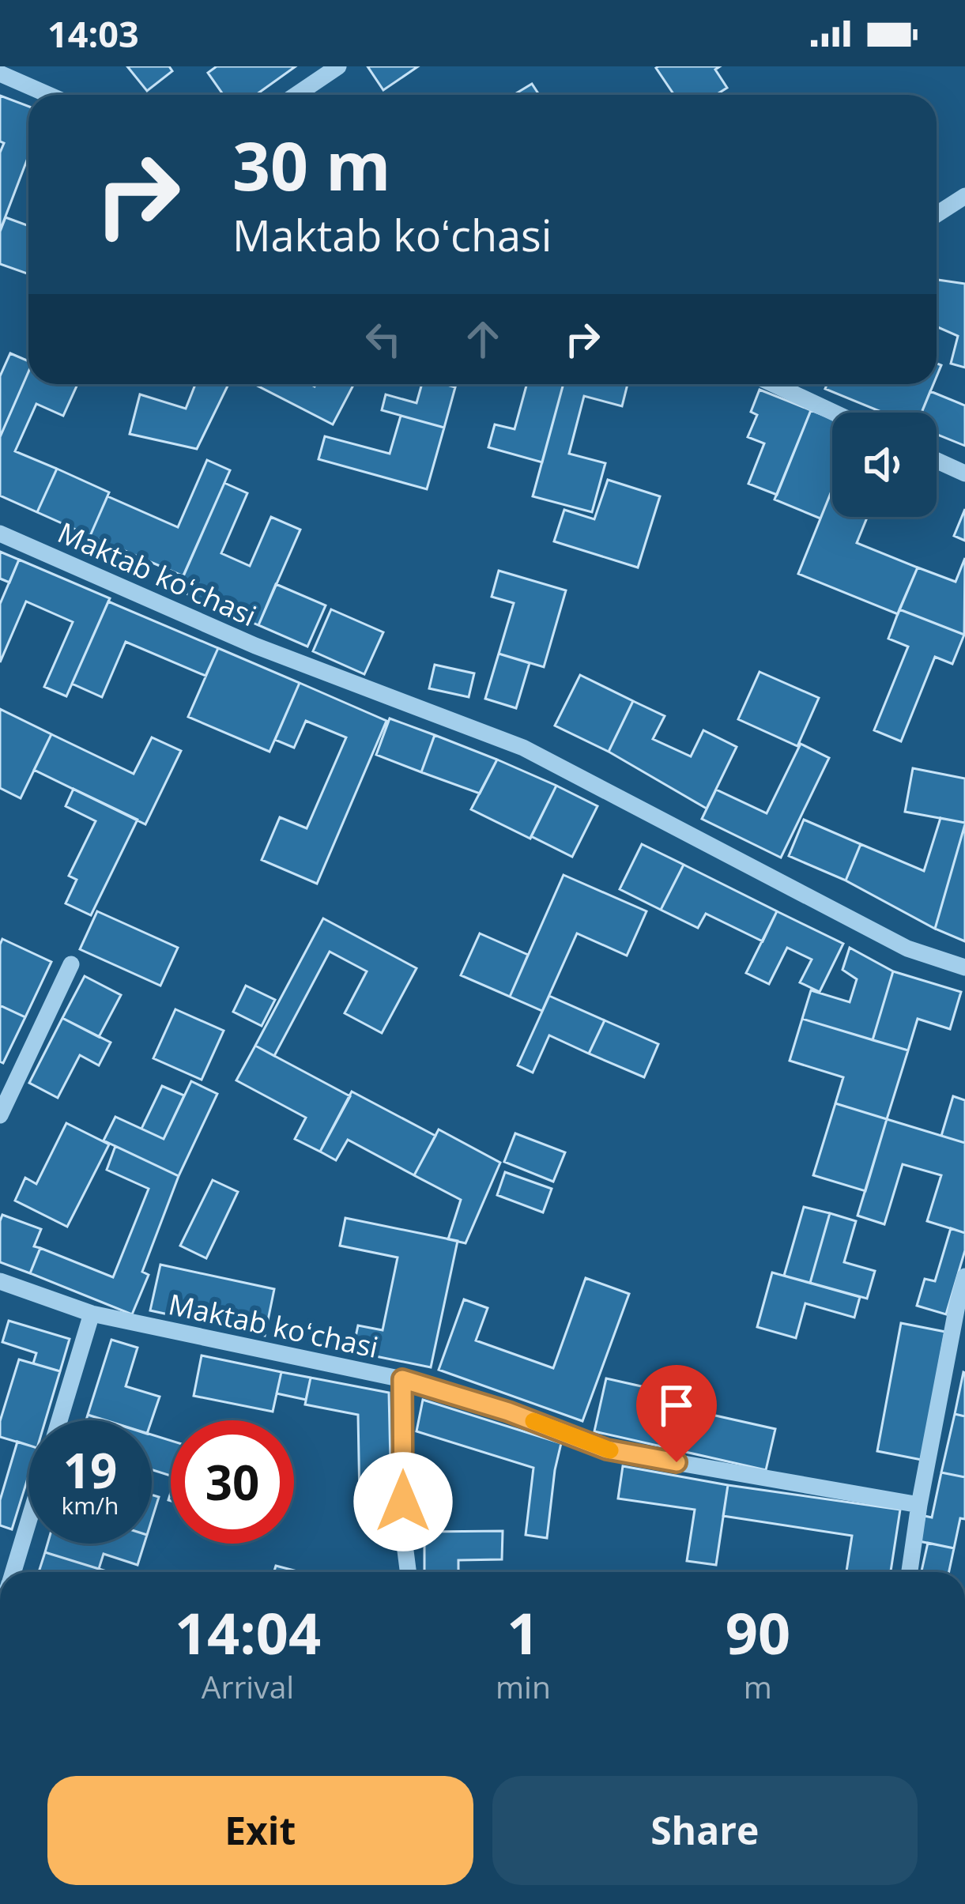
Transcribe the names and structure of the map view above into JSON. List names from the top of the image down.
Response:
{
  "streets": {
    "street": ["Maktab koʻchasi"]
  },
  "page": {
    "status": "14:03",
    "turn": ["30 m", "Maktab koʻchasi"],
    "speed": "19 km/h",
    "limit": "30",
    "eta": [
      "14:04",
      "Arrival",
      "1",
      "min",
      "90",
      "m"
    ],
    "buttons": ["Exit", "Share"]
  }
}
